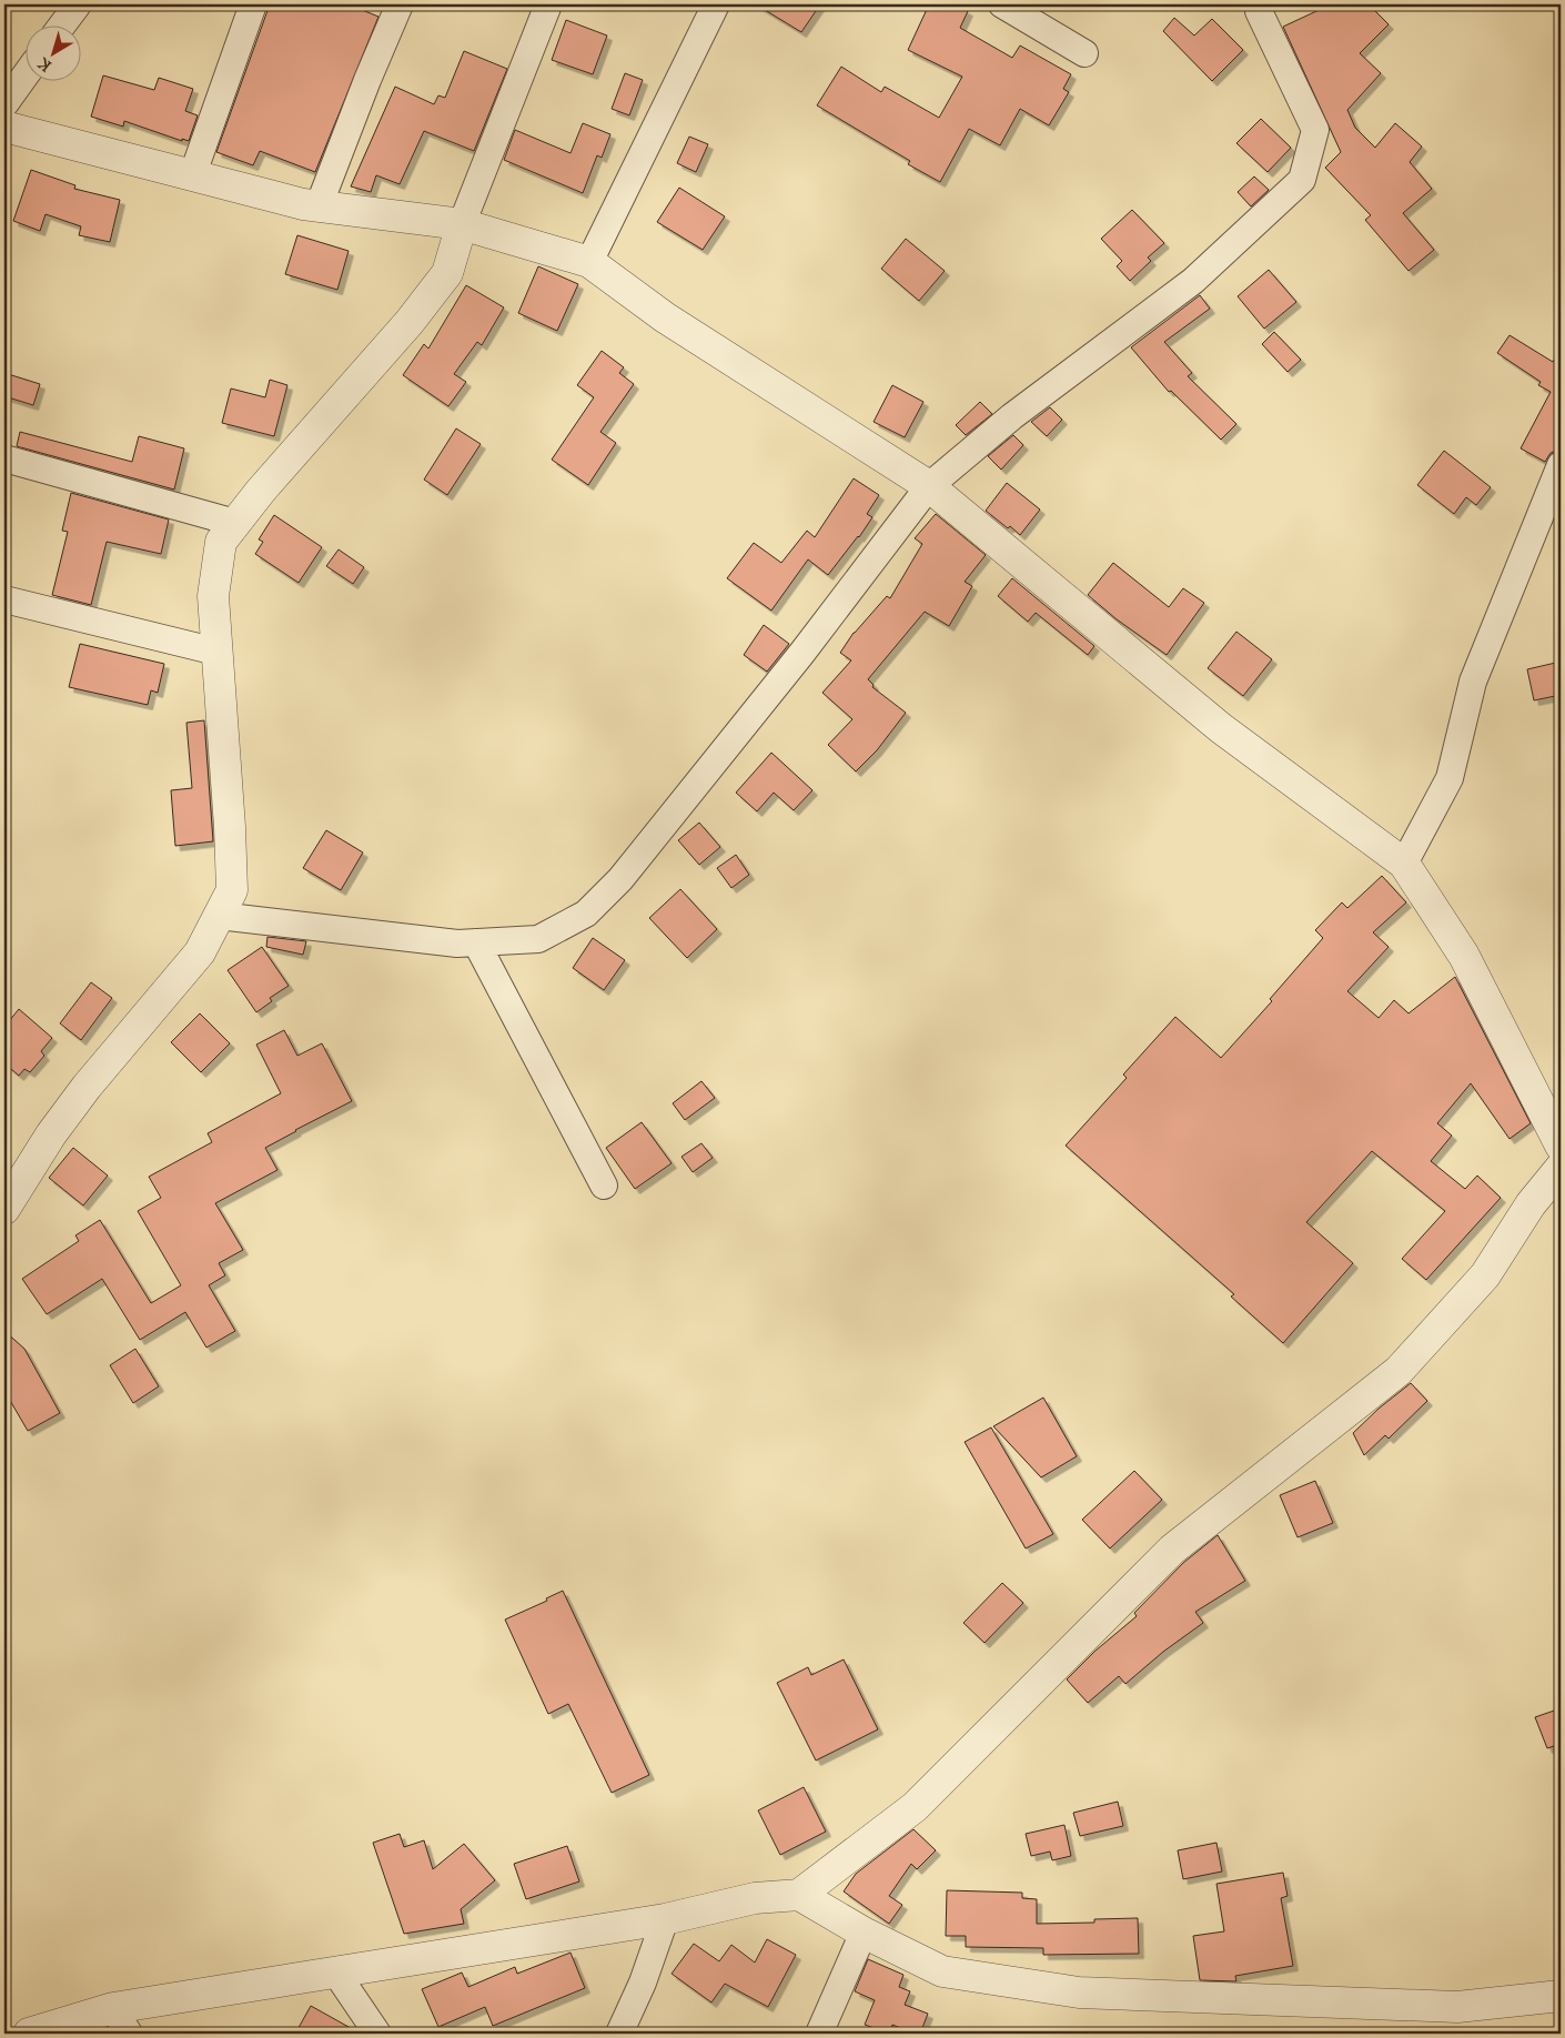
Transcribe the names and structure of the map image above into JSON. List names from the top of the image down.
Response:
{
  "north": "bottom left"
}
